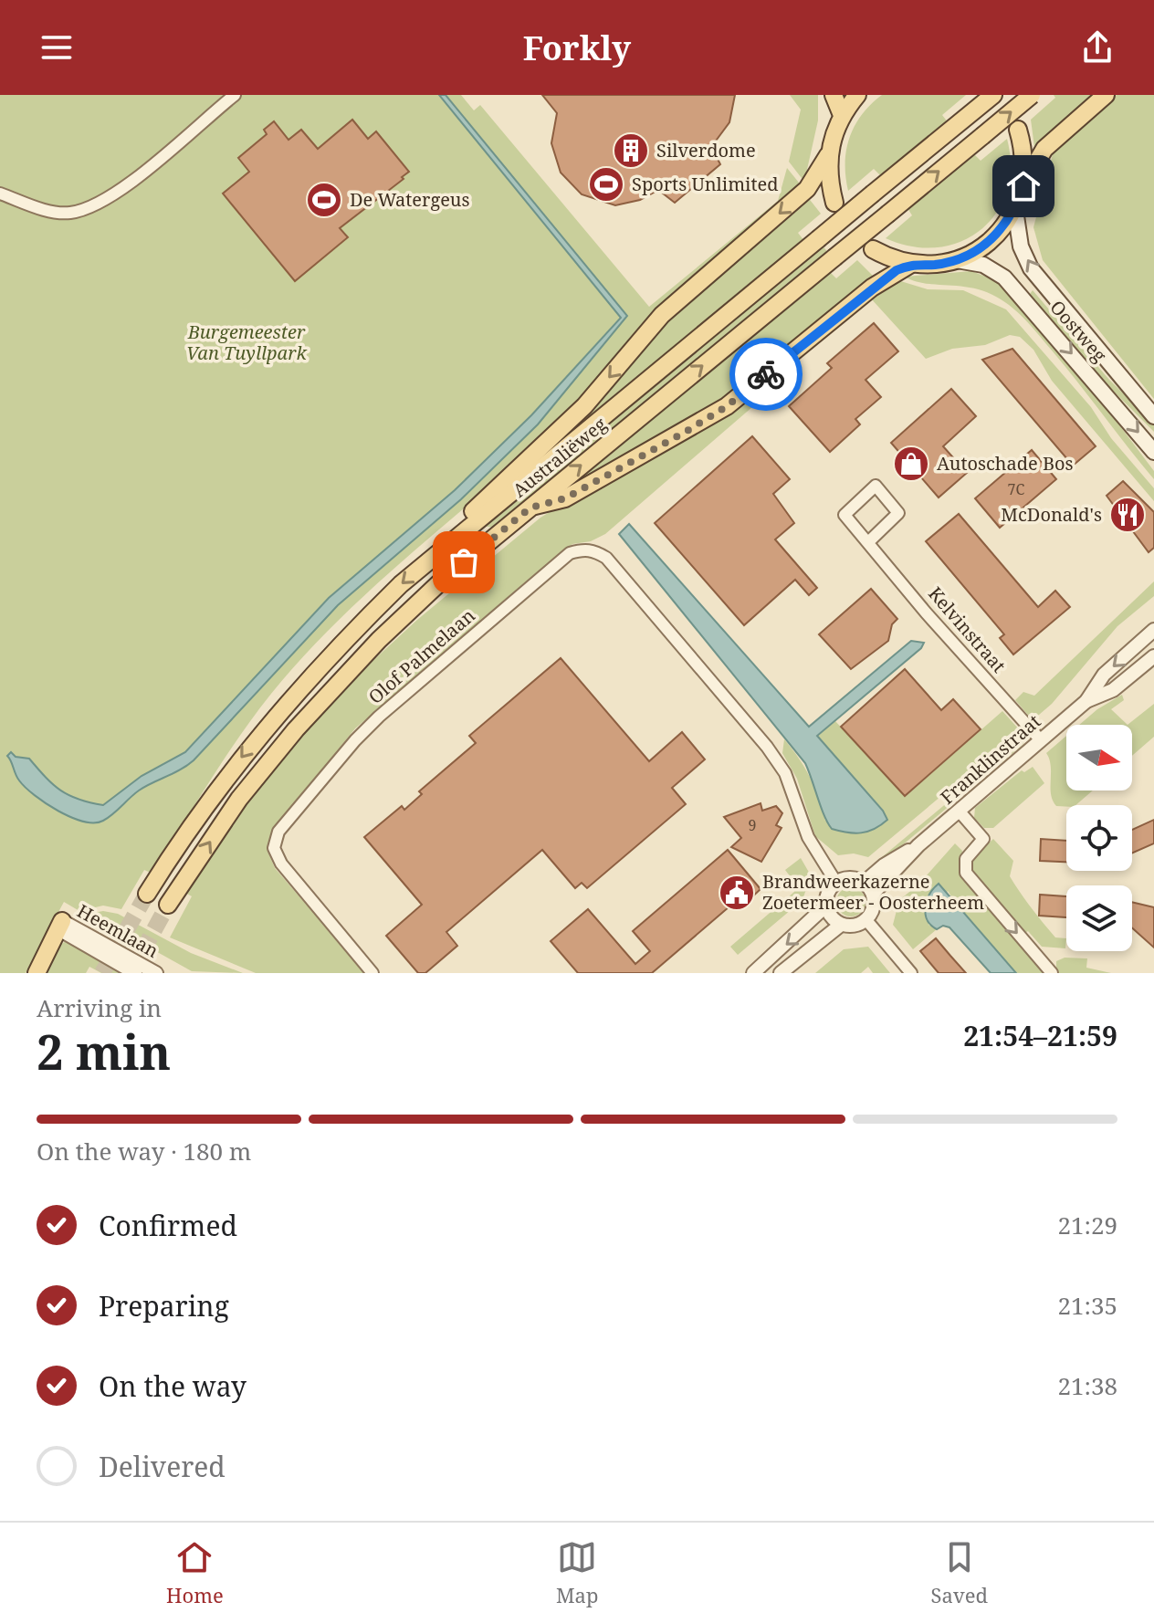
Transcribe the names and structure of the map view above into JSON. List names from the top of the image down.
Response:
{
  "streets": {
    "main road": ["Oostweg", "Australiëweg"],
    "street": [
      "Kelvinstraat",
      "Olof Palmelaan",
      "Franklinstraat",
      "Heemlaan"
    ]
  },
  "crossings": [
    ["Kelvinstraat", "Franklinstraat"],
    ["Olof Palmelaan", "Franklinstraat"]
  ],
  "parks": ["Burgemeester Van Tuyllpark"],
  "places": {
    "building": ["Silverdome"],
    "sports": ["Sports Unlimited", "De Watergeus"],
    "shop": ["Autoschade Bos"],
    "restaurant": ["McDonald's"],
    "public building": ["Brandweerkazerne Zoetermeer - Oosterheem"]
  },
  "house_numbers": ["7C", "9"],
  "north": "right",
  "page": {
    "header": "Forkly",
    "heading": ["2 min", "Arriving in", "21:54–21:59"],
    "bar": "On the way · 180 m",
    "list": [
      ["Confirmed", "21:29"],
      ["Preparing", "21:35"],
      ["On the way", "21:38"],
      "Delivered"
    ],
    "tabs": ["Home", "Map", "Saved"]
  }
}
